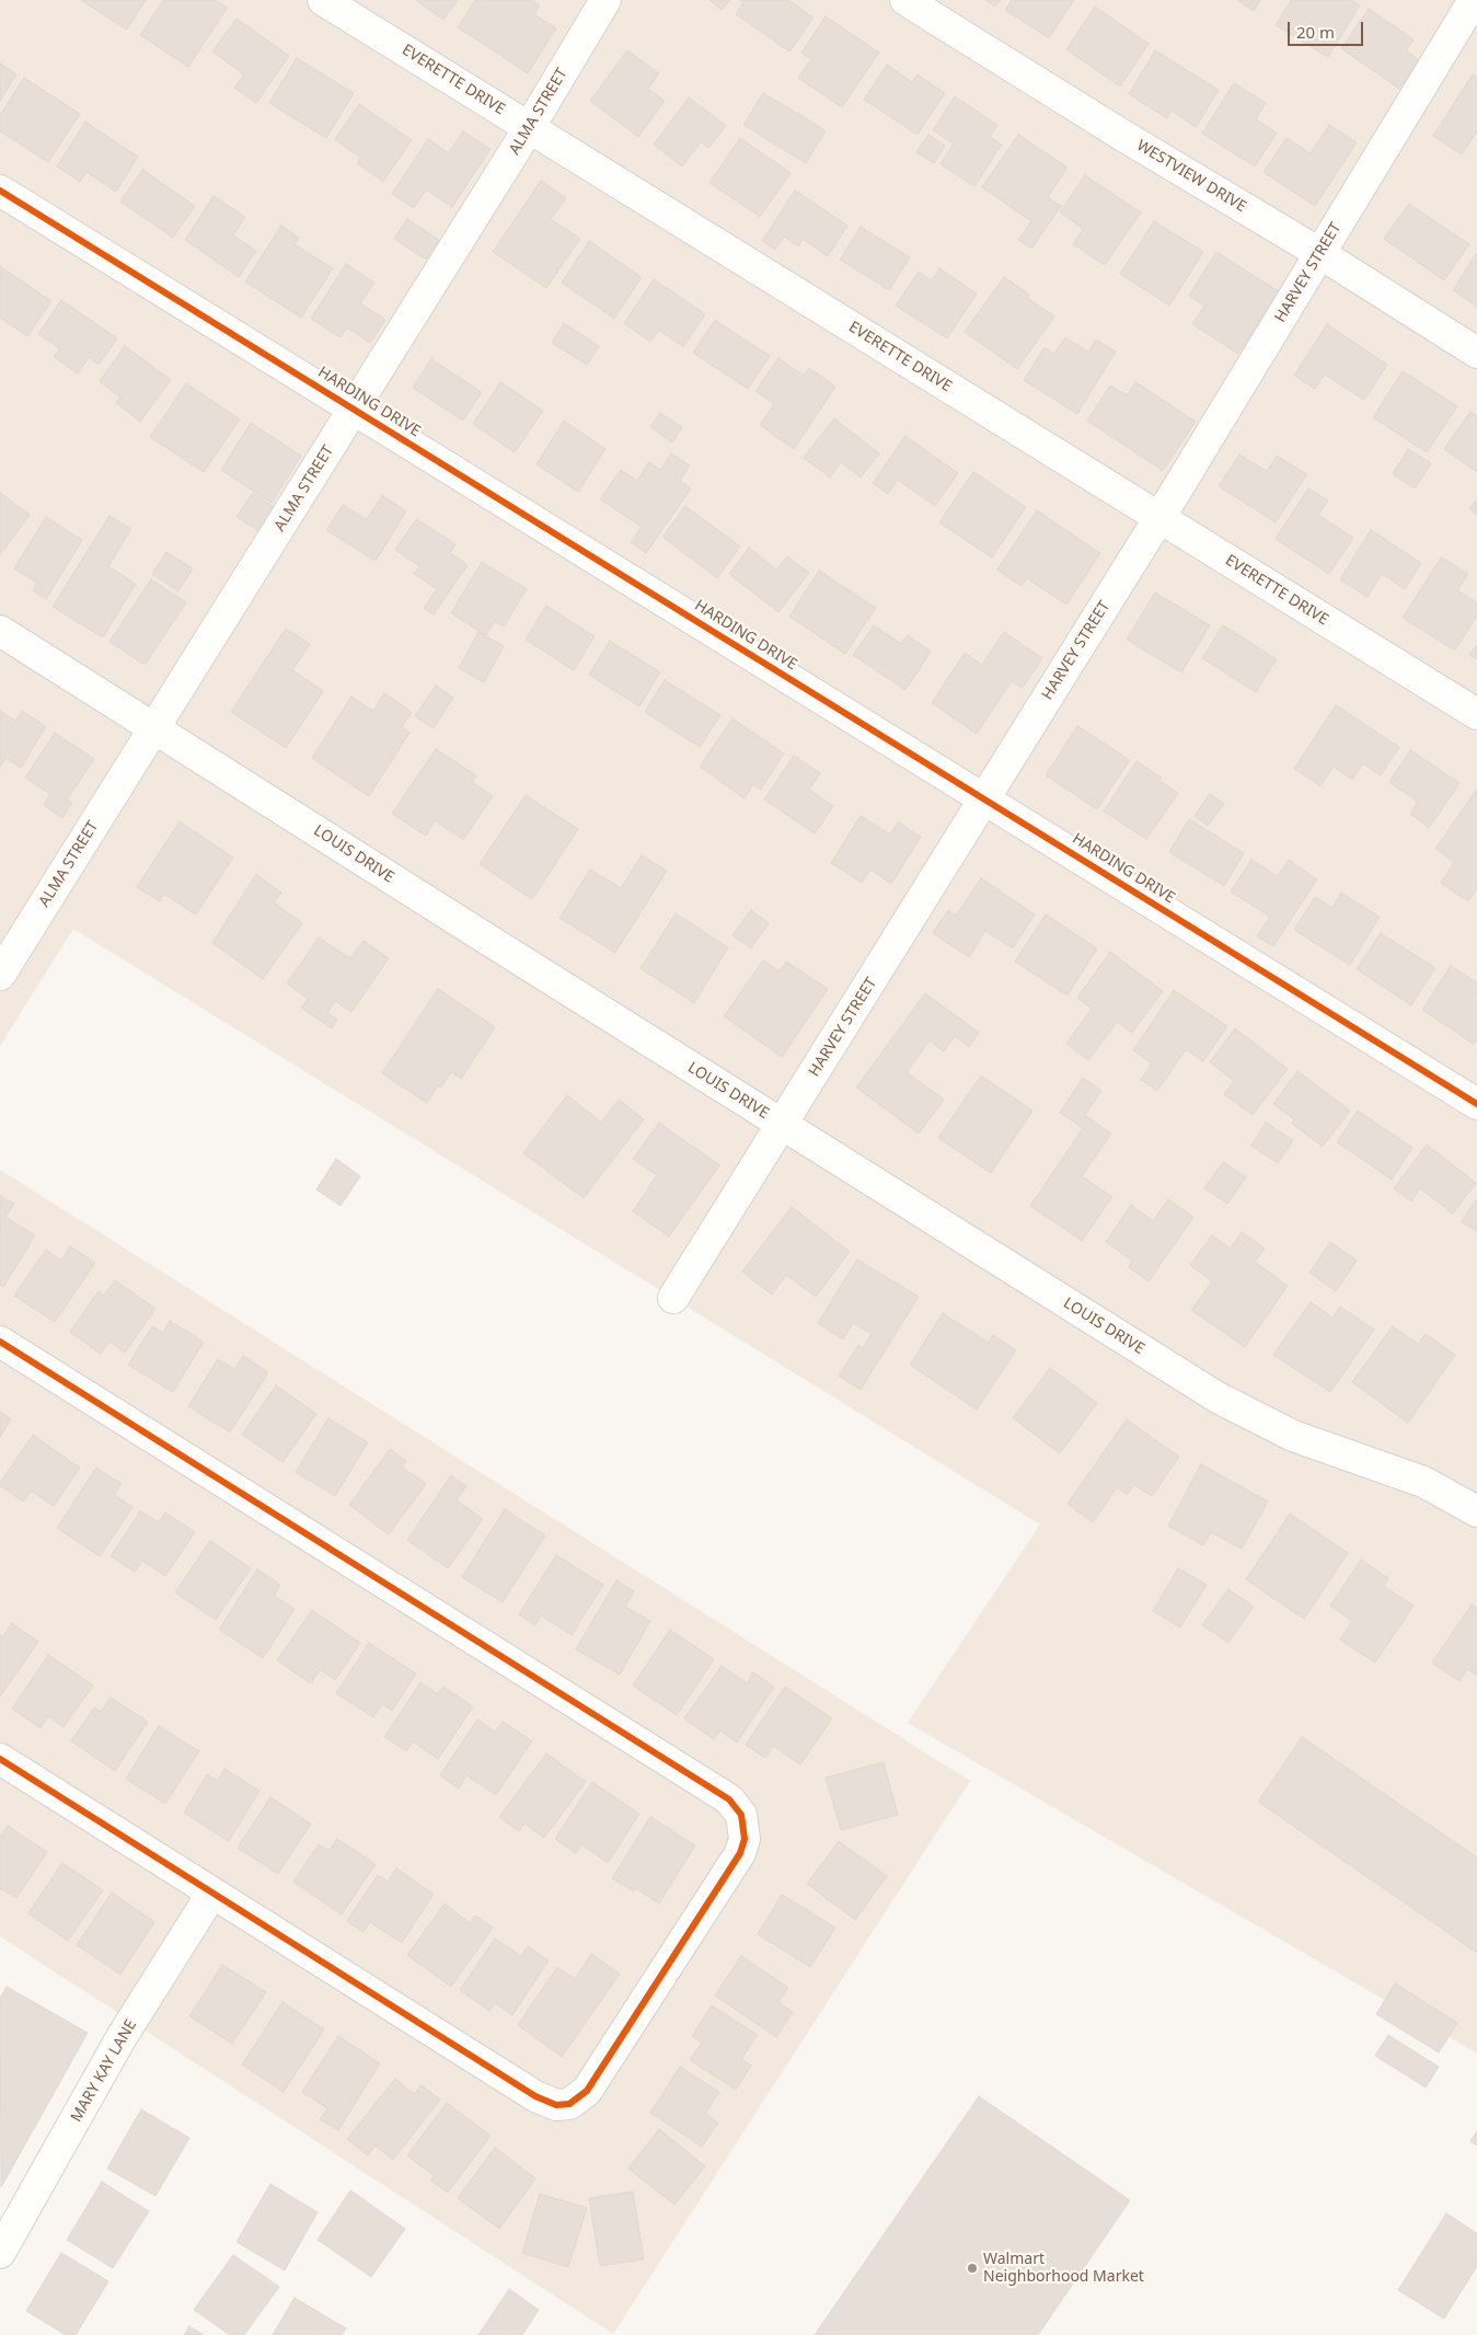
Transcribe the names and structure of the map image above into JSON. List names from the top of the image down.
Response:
{
  "streets": {
    "street": [
      "EVERETTE DRIVE",
      "ALMA STREET",
      "WESTVIEW DRIVE",
      "HARVEY STREET",
      "HARDING DRIVE",
      "LOUIS DRIVE",
      "MARY KAY LANE"
    ]
  },
  "crossings": [
    ["EVERETTE DRIVE", "ALMA STREET"],
    ["EVERETTE DRIVE", "HARVEY STREET"],
    ["ALMA STREET", "HARDING DRIVE"],
    ["ALMA STREET", "LOUIS DRIVE"],
    ["WESTVIEW DRIVE", "HARVEY STREET"],
    ["HARVEY STREET", "HARDING DRIVE"],
    ["HARVEY STREET", "LOUIS DRIVE"]
  ],
  "places": ["Walmart Neighborhood Market"],
  "scale_bar": "20 m"
}
